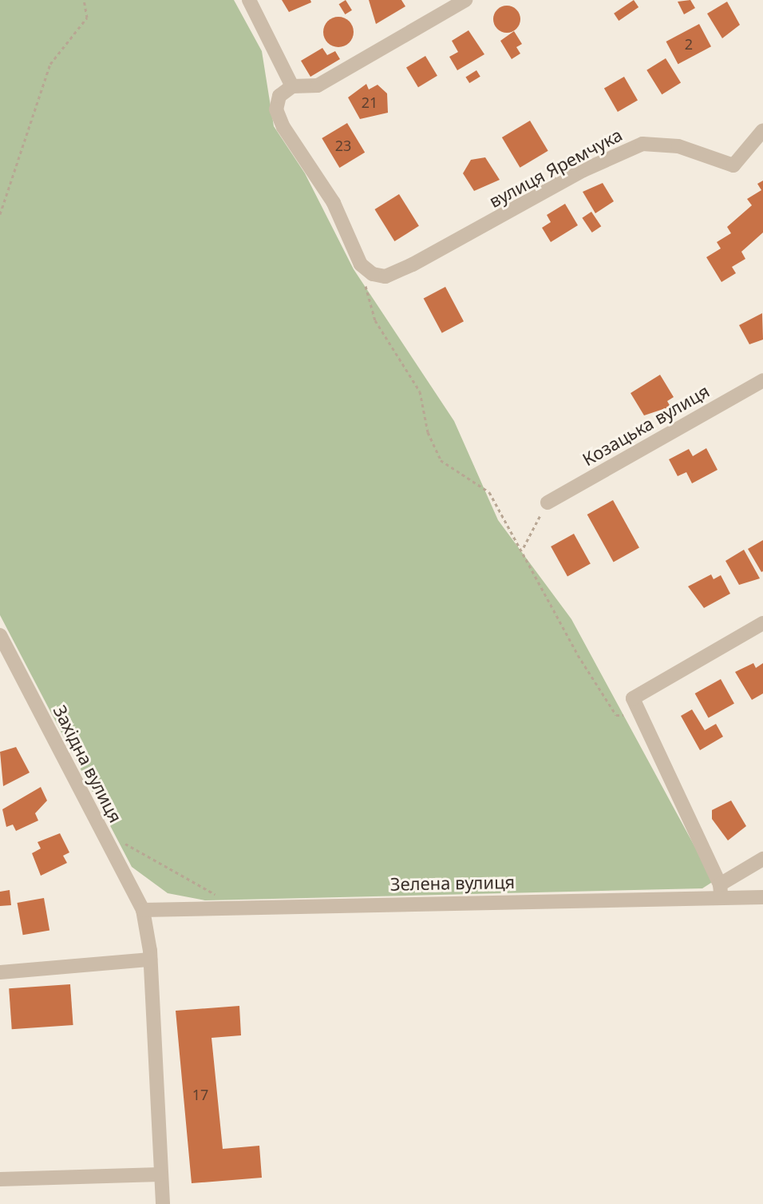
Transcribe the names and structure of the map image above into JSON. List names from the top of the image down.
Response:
{
  "streets": {
    "street": [
      "вулиця Яремчука",
      "Козацька вулиця",
      "Західна вулиця",
      "Зелена вулиця"
    ]
  },
  "crossings": [
    ["Західна вулиця", "Зелена вулиця"]
  ],
  "house_numbers": [
    "2",
    "21",
    "23",
    "17"
  ]
}
